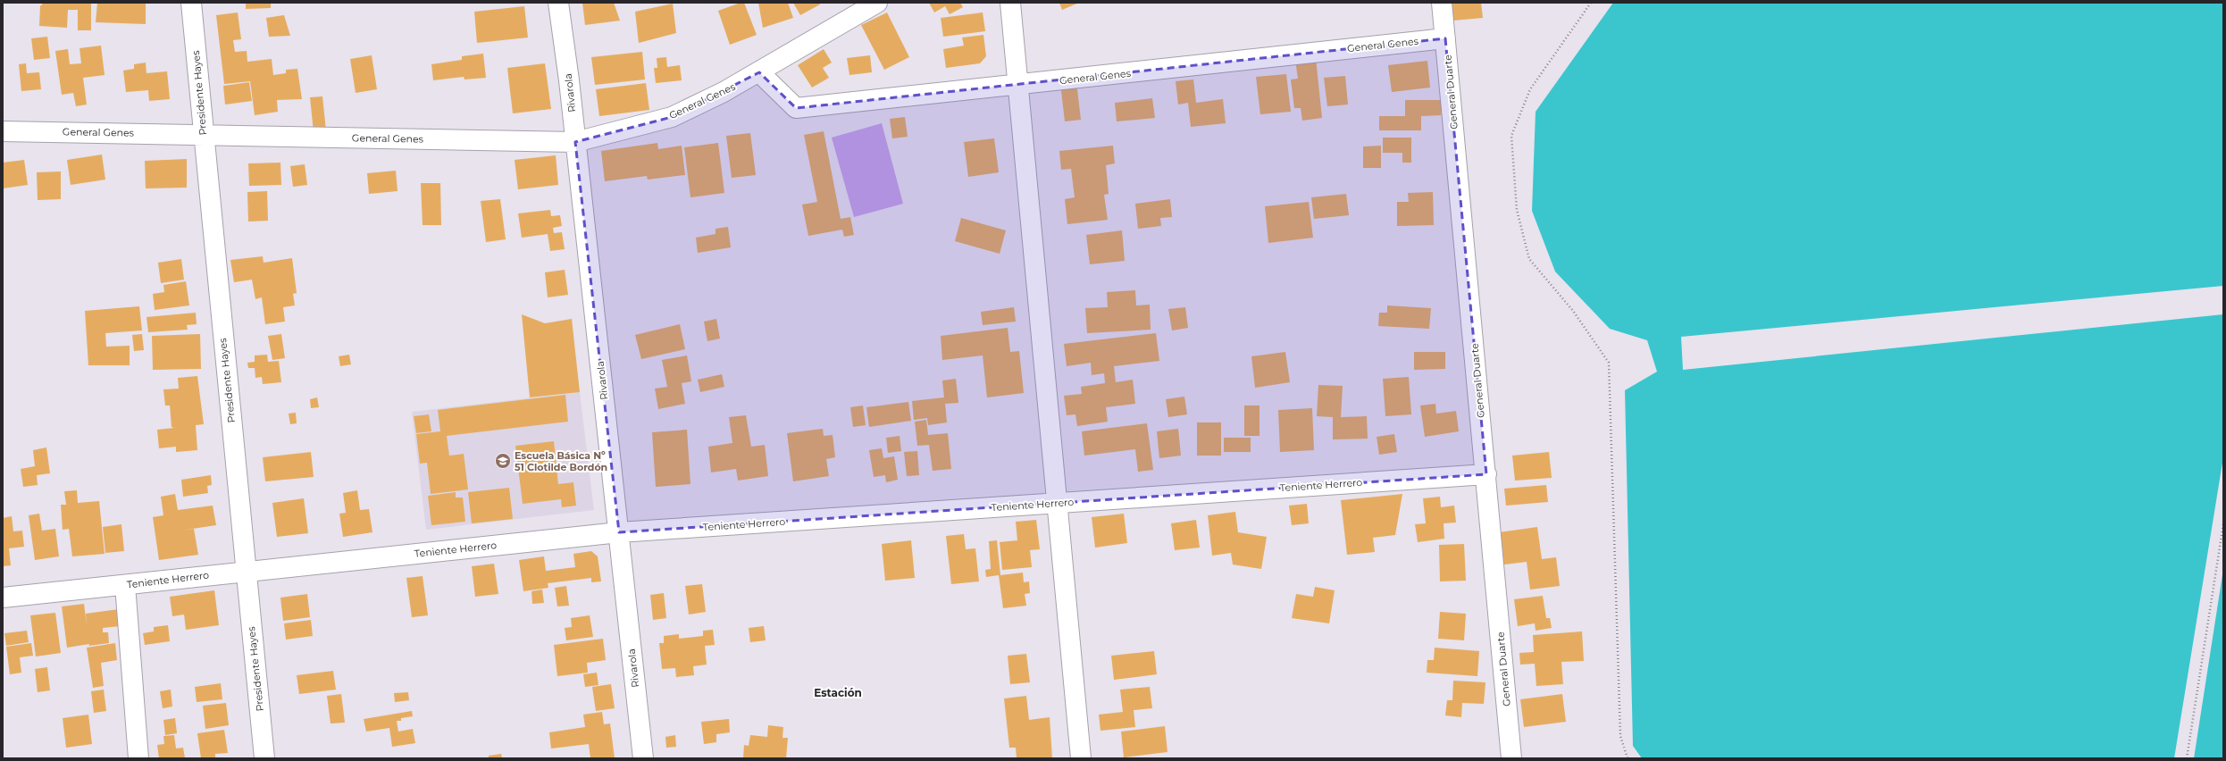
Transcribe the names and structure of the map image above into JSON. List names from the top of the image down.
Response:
{
  "streets": {
    "street": [
      "General Genes",
      "General Duarte",
      "Presidente Hayes",
      "Rivarola",
      "Teniente Herrero"
    ]
  },
  "crossings": [
    ["General Genes", "General Duarte"],
    ["General Genes", "Presidente Hayes"],
    ["General Genes", "Rivarola"],
    ["General Duarte", "Teniente Herrero"],
    ["Presidente Hayes", "Teniente Herrero"],
    ["Rivarola", "Teniente Herrero"]
  ],
  "districts": ["Estación"],
  "places": {
    "school or university": ["Escuela Básica Nº 51 Clotilde Bordón"]
  }
}
